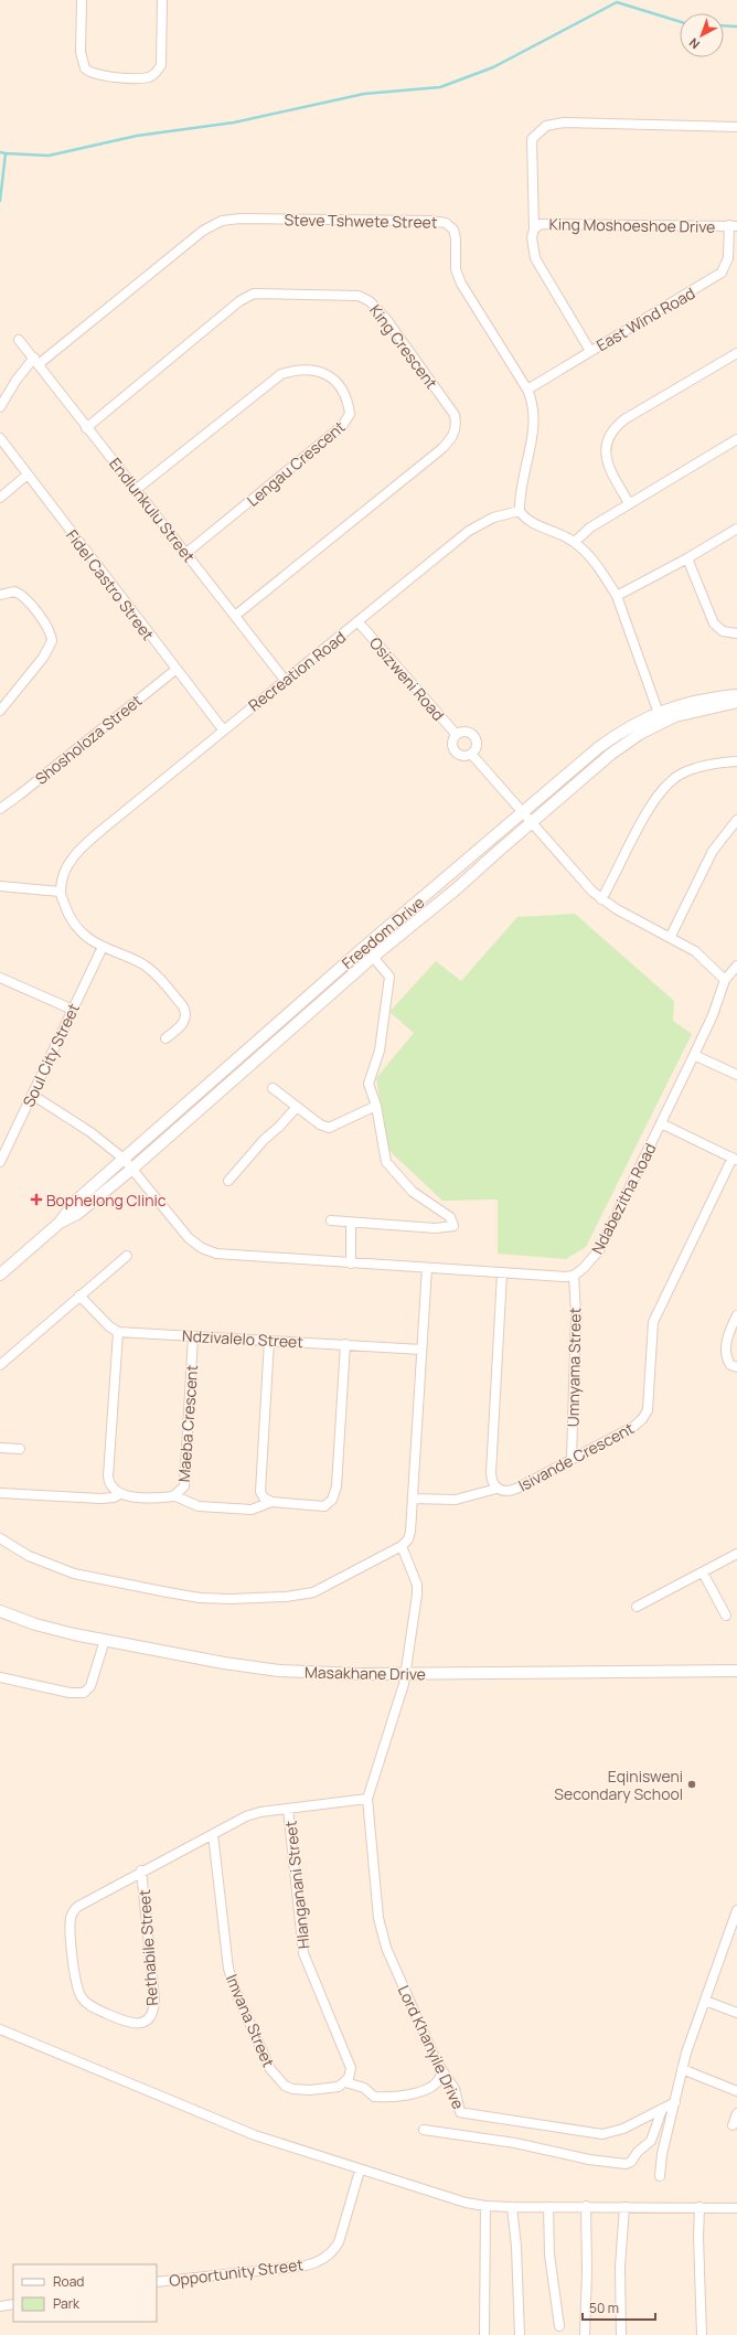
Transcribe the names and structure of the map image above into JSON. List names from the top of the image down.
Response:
{
  "streets": {
    "street": [
      "Steve Tshwete Street",
      "King Moshoeshoe Drive",
      "East Wind Road",
      "King Crescent",
      "Lengau Crescent",
      "Endlunkulu Street",
      "Fidel Castro Street",
      "Recreation Road",
      "Osizweni Road",
      "Shosholoza Street",
      "Freedom Drive",
      "Soul City Street",
      "Ndabezitha Road",
      "Ndzivalelo Street",
      "Umnyama Street",
      "Maeba Crescent",
      "Isivande Crescent",
      "Masakhane Drive",
      "Hlanganani Street",
      "Rethabile Street",
      "Imvana Street",
      "Lord Khanyile Drive",
      "Opportunity Street"
    ]
  },
  "crossings": [
    ["Steve Tshwete Street", "East Wind Road"],
    ["Steve Tshwete Street", "Endlunkulu Street"],
    ["Steve Tshwete Street", "Recreation Road"],
    ["King Moshoeshoe Drive", "East Wind Road"],
    ["King Crescent", "Endlunkulu Street"],
    ["Lengau Crescent", "Endlunkulu Street"],
    ["Endlunkulu Street", "Recreation Road"],
    ["Fidel Castro Street", "Recreation Road"],
    ["Fidel Castro Street", "Shosholoza Street"],
    ["Recreation Road", "Osizweni Road"],
    ["Ndabezitha Road", "Umnyama Street"],
    ["Ndzivalelo Street", "Maeba Crescent"],
    ["Umnyama Street", "Isivande Crescent"],
    ["Masakhane Drive", "Lord Khanyile Drive"],
    ["Hlanganani Street", "Rethabile Street"],
    ["Hlanganani Street", "Imvana Street"],
    ["Rethabile Street", "Imvana Street"],
    ["Rethabile Street", "Lord Khanyile Drive"]
  ],
  "places": {
    "health": ["Bophelong Clinic"],
    "other": ["Eqinisweni Secondary School"]
  },
  "legend": ["Road", "Park"],
  "scale_bar": "50 m",
  "north": "bottom left"
}
